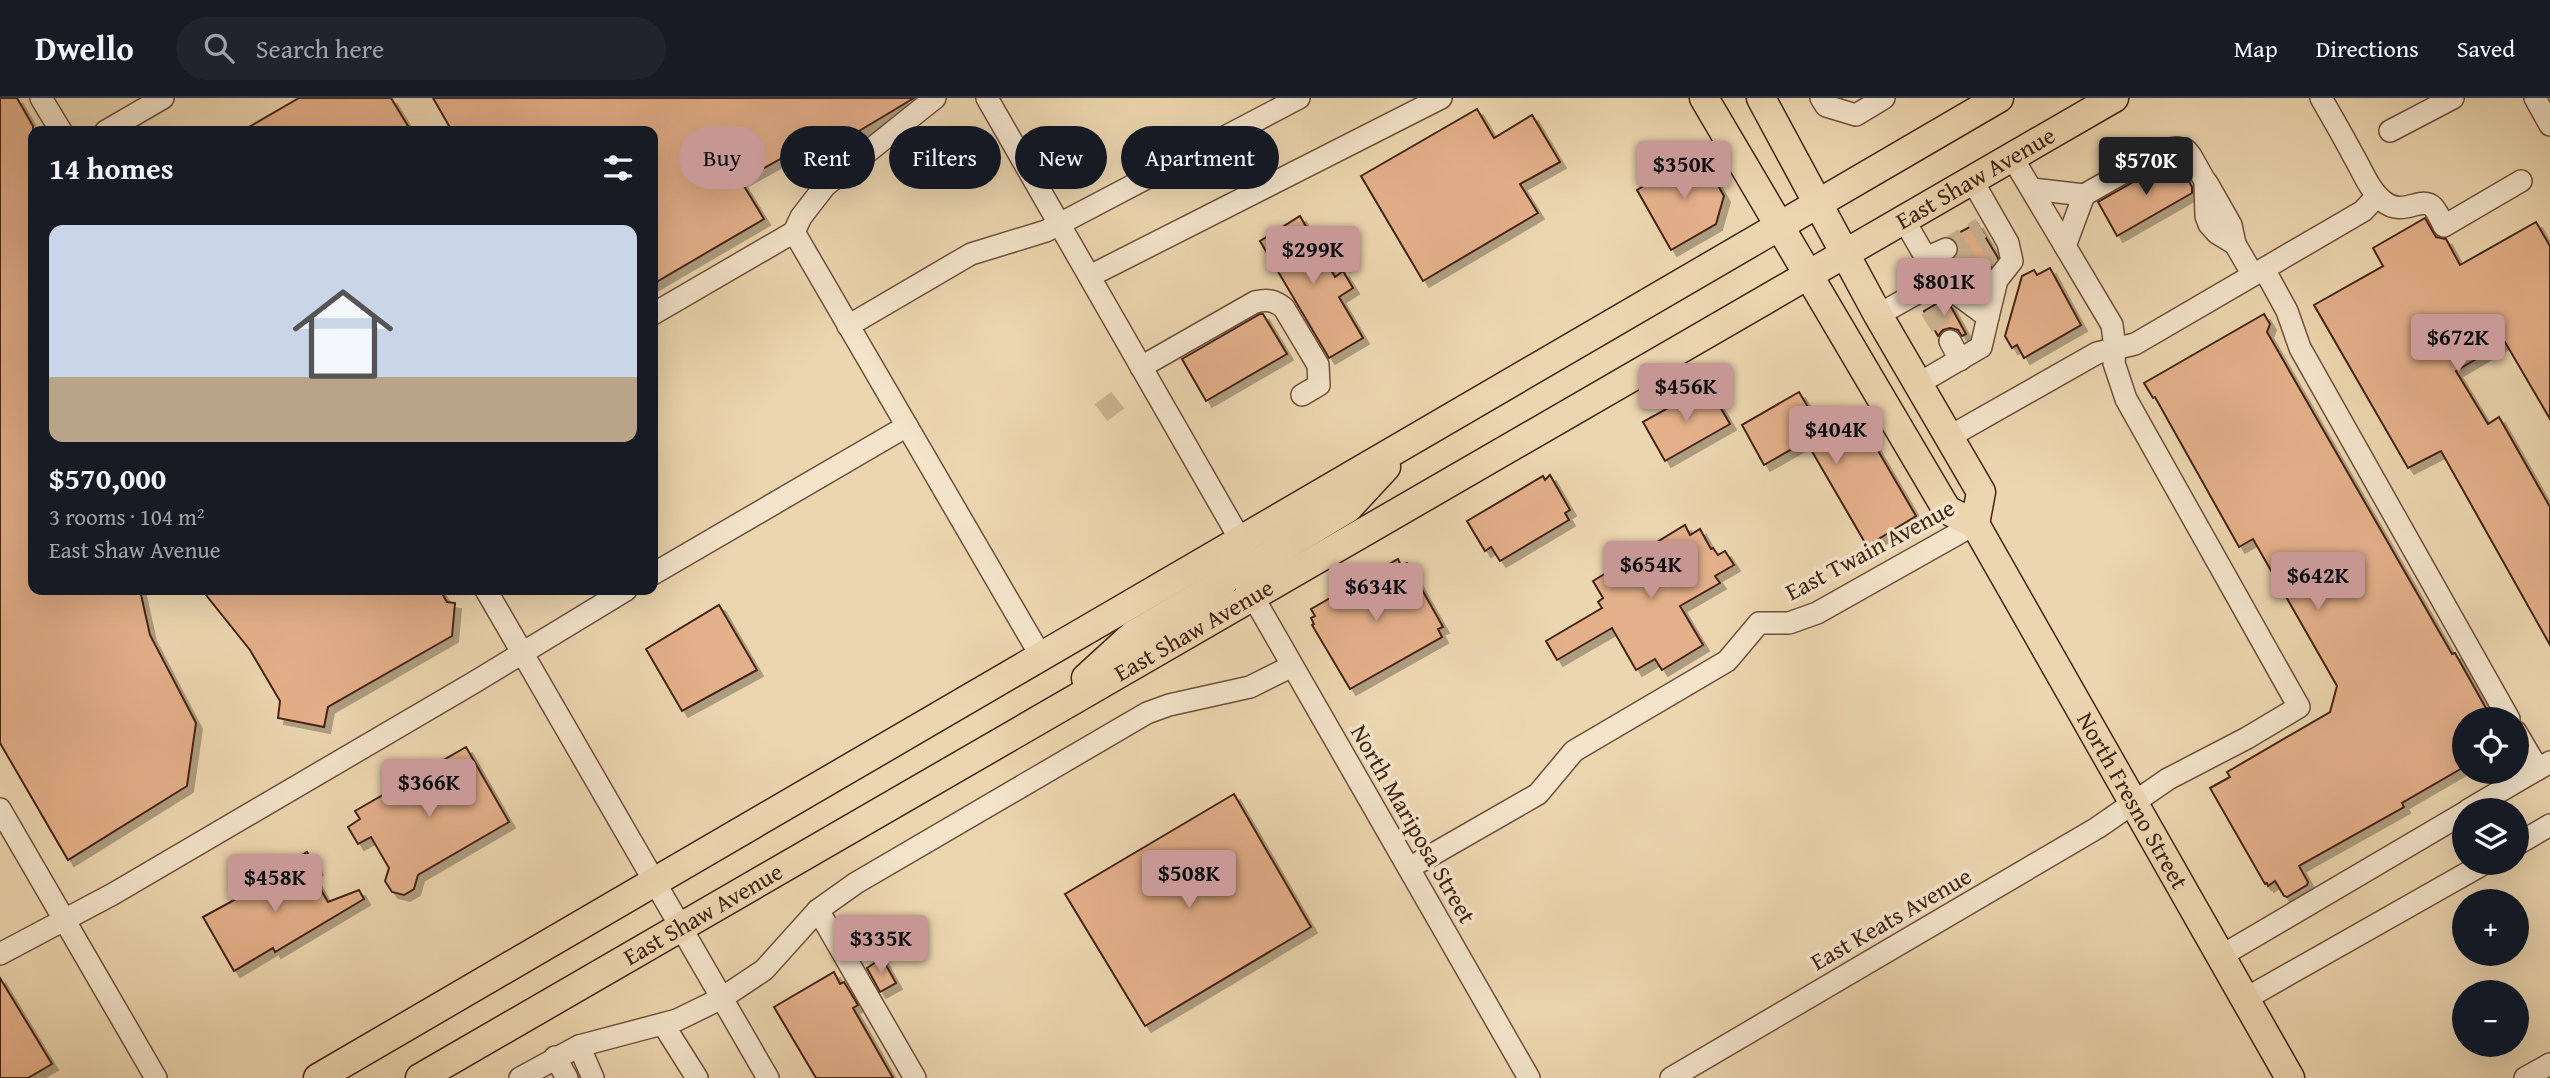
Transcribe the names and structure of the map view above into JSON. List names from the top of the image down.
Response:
{
  "streets": {
    "main road": ["East Shaw Avenue", "North Fresno Street"],
    "street": ["East Twain Avenue", "North Mariposa Street", "East Keats Avenue"]
  },
  "crossings": [
    ["East Shaw Avenue", "North Mariposa Street"],
    ["East Twain Avenue", "North Fresno Street"],
    ["East Twain Avenue", "North Mariposa Street"],
    ["North Fresno Street", "East Keats Avenue"]
  ],
  "page": {
    "header": "Dwello",
    "search": "Search here",
    "nav": ["Map", "Directions", "Saved"],
    "chip": [
      "Buy",
      "Rent",
      "Filters",
      "New",
      "Apartment"
    ],
    "heading": "14 homes",
    "price": [
      "$570K",
      "$350K",
      "$299K",
      "$801K",
      "$672K",
      "$456K",
      "$404K",
      "$654K",
      "$642K",
      "$634K",
      "$366K",
      "$508K",
      "$458K",
      "$335K"
    ],
    "list": [
      {
        "name": "$570,000",
        "note": "3 rooms · 104 m² · East Shaw Avenue"
      }
    ],
    "map_buttons": ["+", "−"]
  }
}
